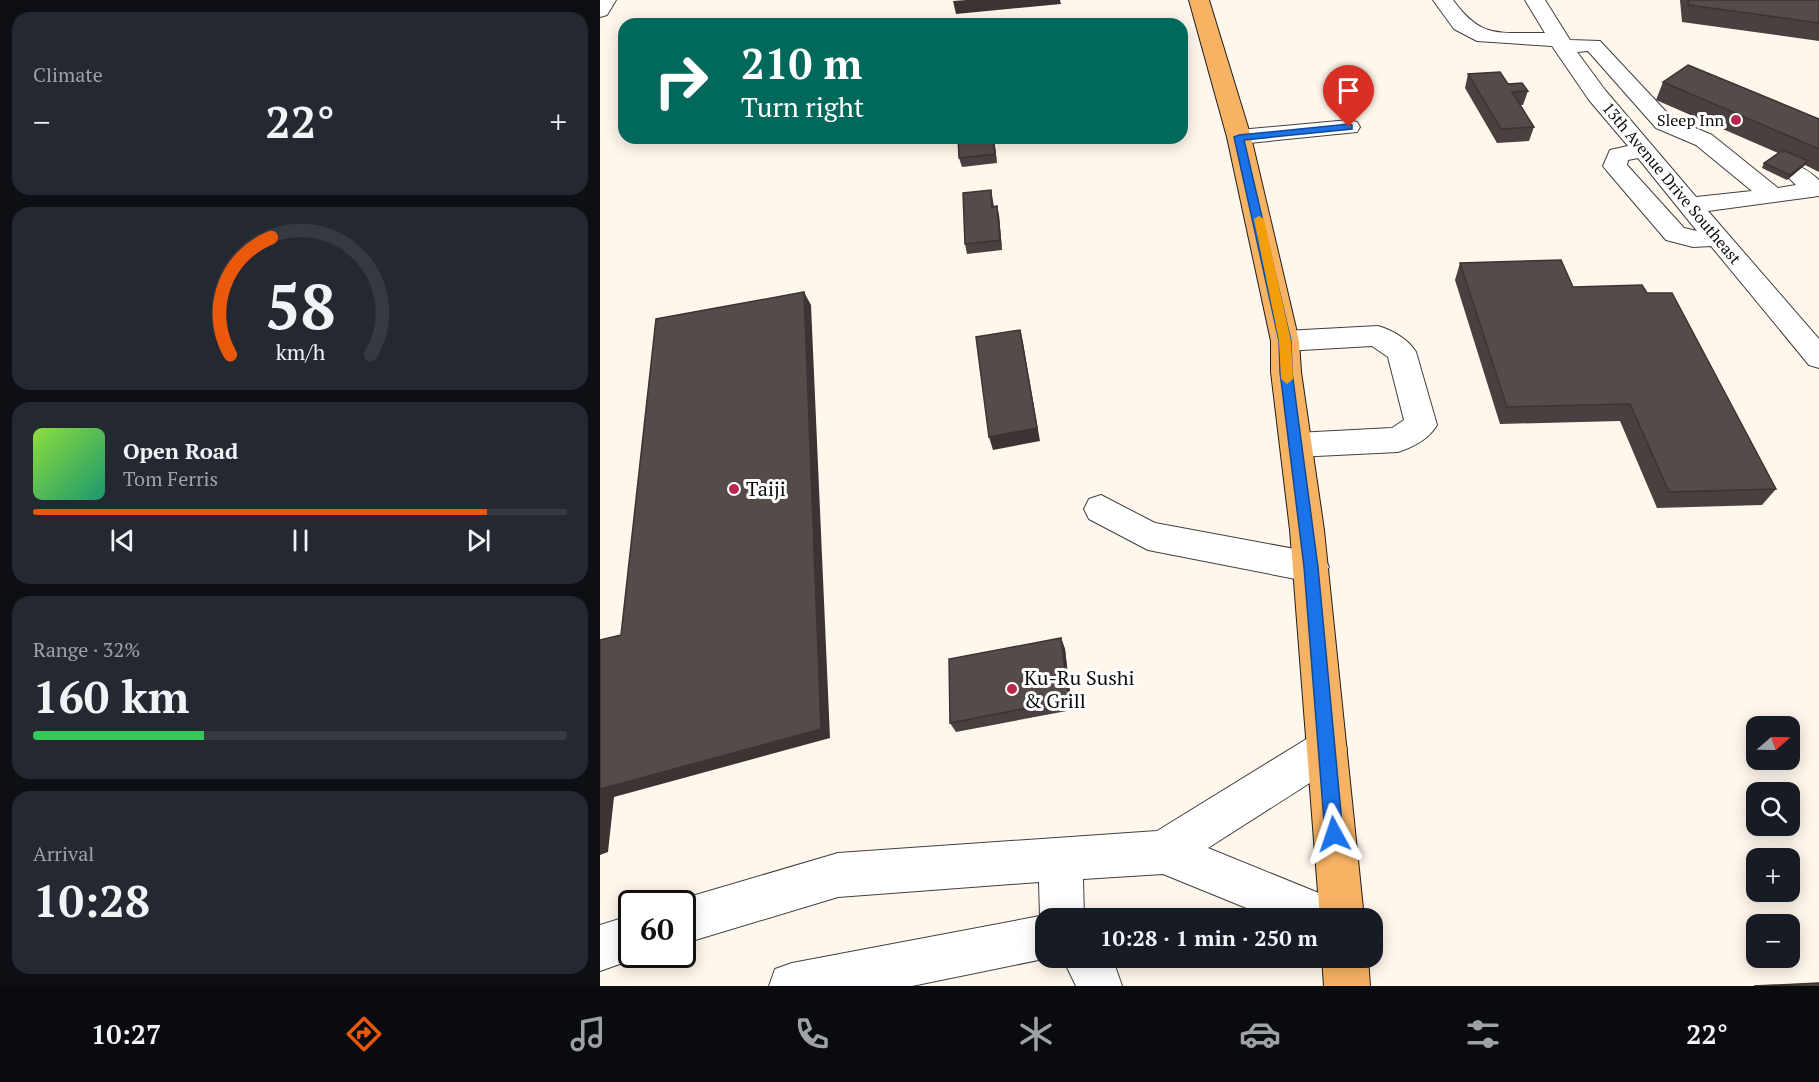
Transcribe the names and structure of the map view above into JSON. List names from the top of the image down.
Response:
{
  "streets": {
    "street": ["13th Avenue Drive Southeast"]
  },
  "places": ["Sleep Inn", "Taiji", "Ku-Ru Sushi & Grill"],
  "north": "right",
  "page": {
    "tile": [
      "Climate",
      ["Range · 32%", "160 km"],
      ["Arrival", "10:28"]
    ],
    "turn": ["210 m", "Turn right"],
    "heat": ["−", "22°", "+"],
    "song": ["Open Road", "Tom Ferris"],
    "map_buttons": ["+", "−"],
    "limit": "60",
    "trip": "10:28 · 1 min · 250 m",
    "tabs": ["10:27", "22°"],
    "gauge": ["58", "km/h"]
  }
}
